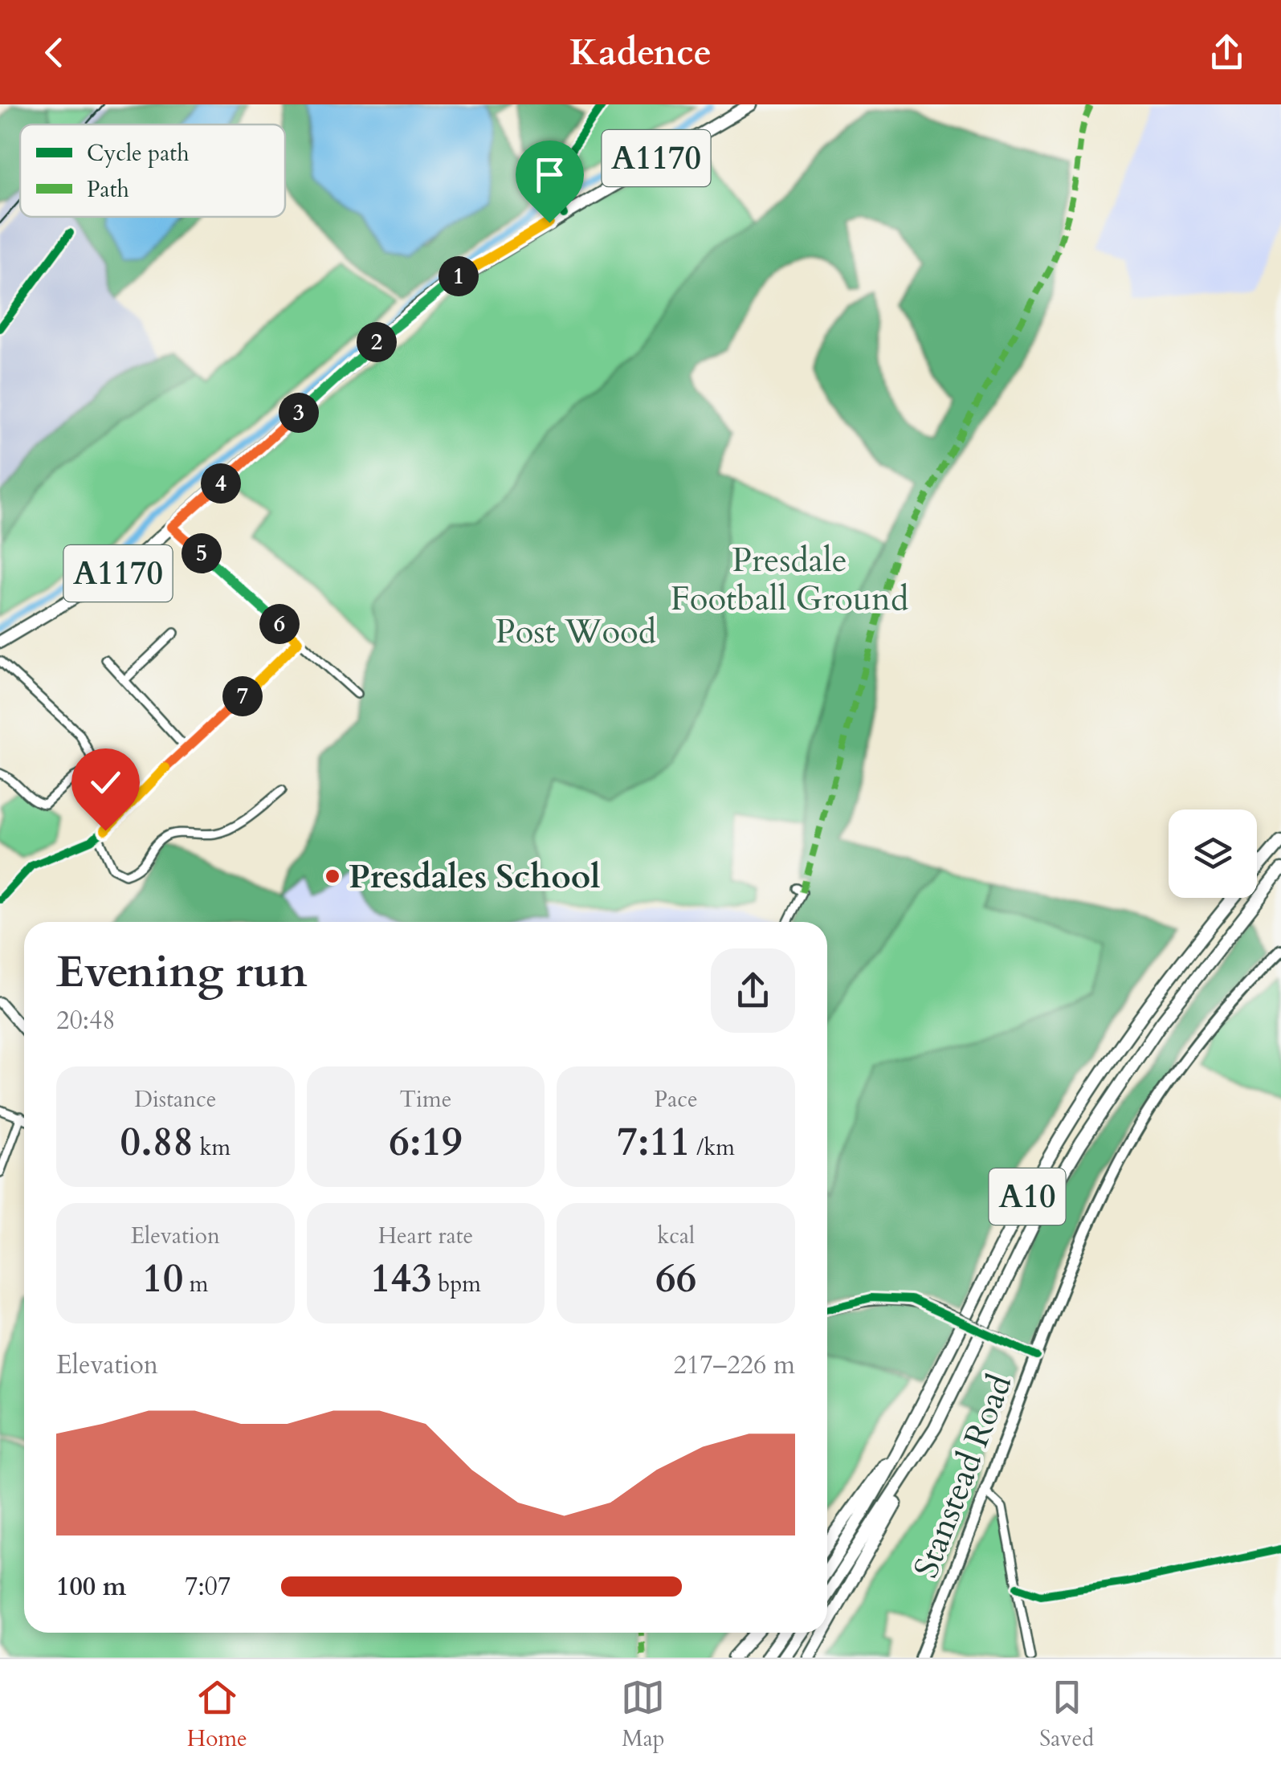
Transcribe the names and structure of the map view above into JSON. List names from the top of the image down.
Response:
{
  "streets": {
    "main road": ["A1170", "A10", "Stanstead Road"]
  },
  "parks": ["Presdale Football Ground", "Post Wood"],
  "places": ["Presdales School"],
  "legend": ["Cycle path", "Path"],
  "page": {
    "header": "Kadence",
    "pins": [
      "1",
      "2",
      "3",
      "4",
      "5",
      "6",
      "7"
    ],
    "heading": ["Evening run", "20:48"],
    "stats": [
      ["Distance", "0.88 km"],
      ["Time", "6:19"],
      ["Pace", "7:11 /km"],
      ["Elevation", "10 m"],
      ["Heart rate", "143 bpm"],
      ["kcal", "66"]
    ],
    "chart": ["Elevation", "217–226 m"],
    "list": [
      {
        "name": "100 m",
        "note": "7:07"
      }
    ],
    "tabs": ["Home", "Map", "Saved"]
  }
}
